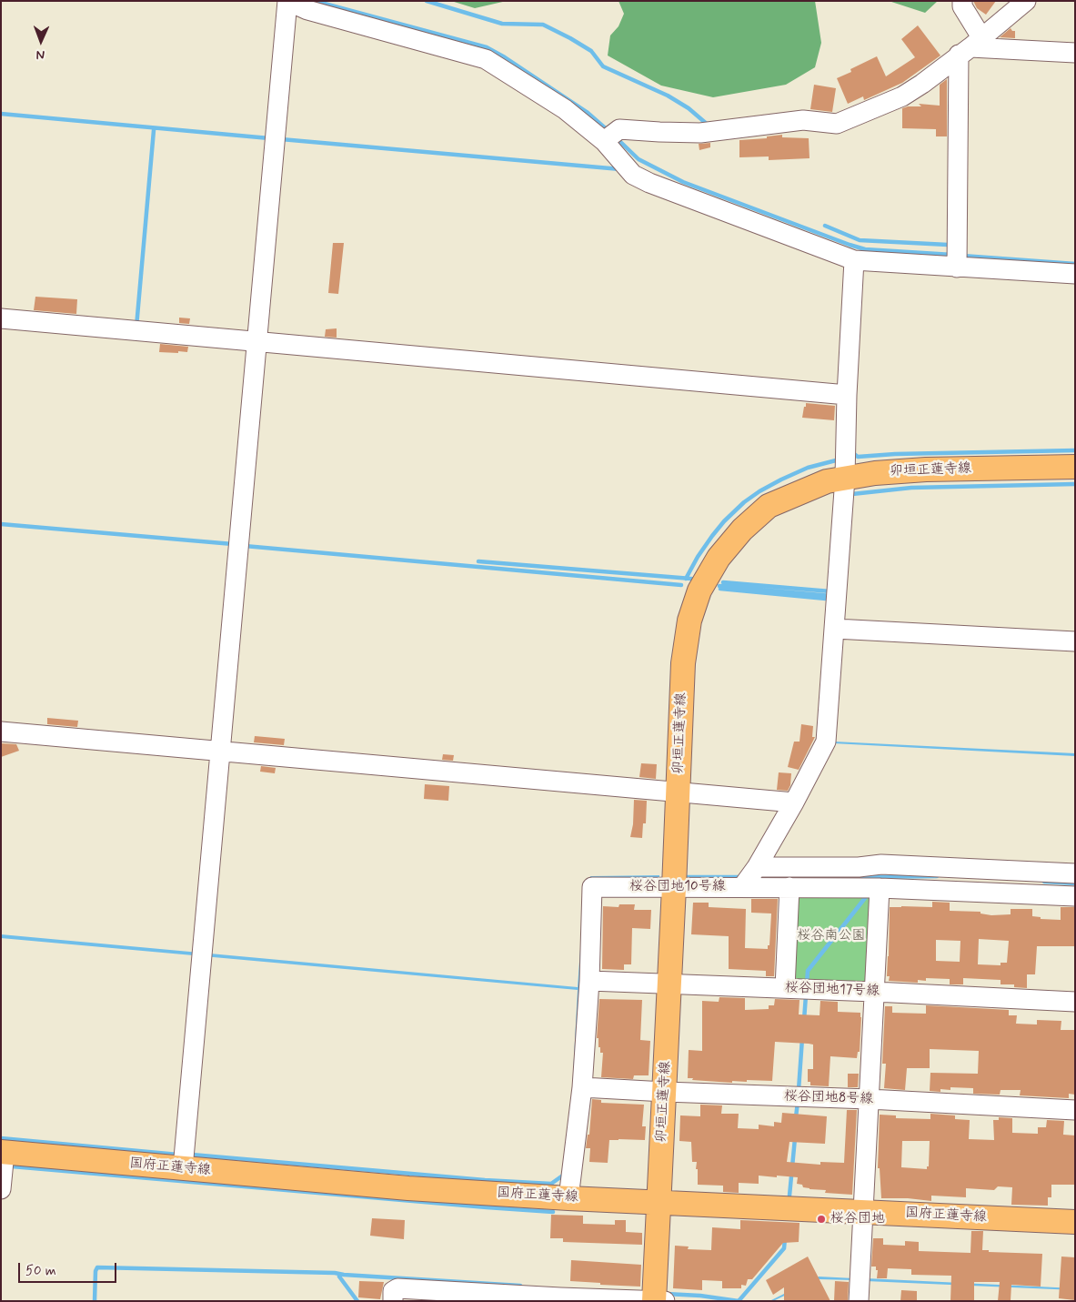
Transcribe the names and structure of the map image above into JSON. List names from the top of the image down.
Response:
{
  "streets": {
    "main road": ["卯垣正蓮寺線", "国府正蓮寺線"],
    "street": ["桜谷団地10号線", "桜谷団地17号線", "桜谷団地8号線"]
  },
  "crossings": [
    ["卯垣正蓮寺線", "桜谷団地10号線"],
    ["卯垣正蓮寺線", "桜谷団地17号線"],
    ["卯垣正蓮寺線", "桜谷団地8号線"],
    ["卯垣正蓮寺線", "国府正蓮寺線"],
    ["桜谷団地10号線", "桜谷団地17号線"],
    ["桜谷団地10号線", "桜谷団地8号線"],
    ["桜谷団地10号線", "国府正蓮寺線"]
  ],
  "parks": ["桜谷南公園"],
  "places": ["桜谷団地"],
  "scale_bar": "50 m",
  "north": "bottom"
}
